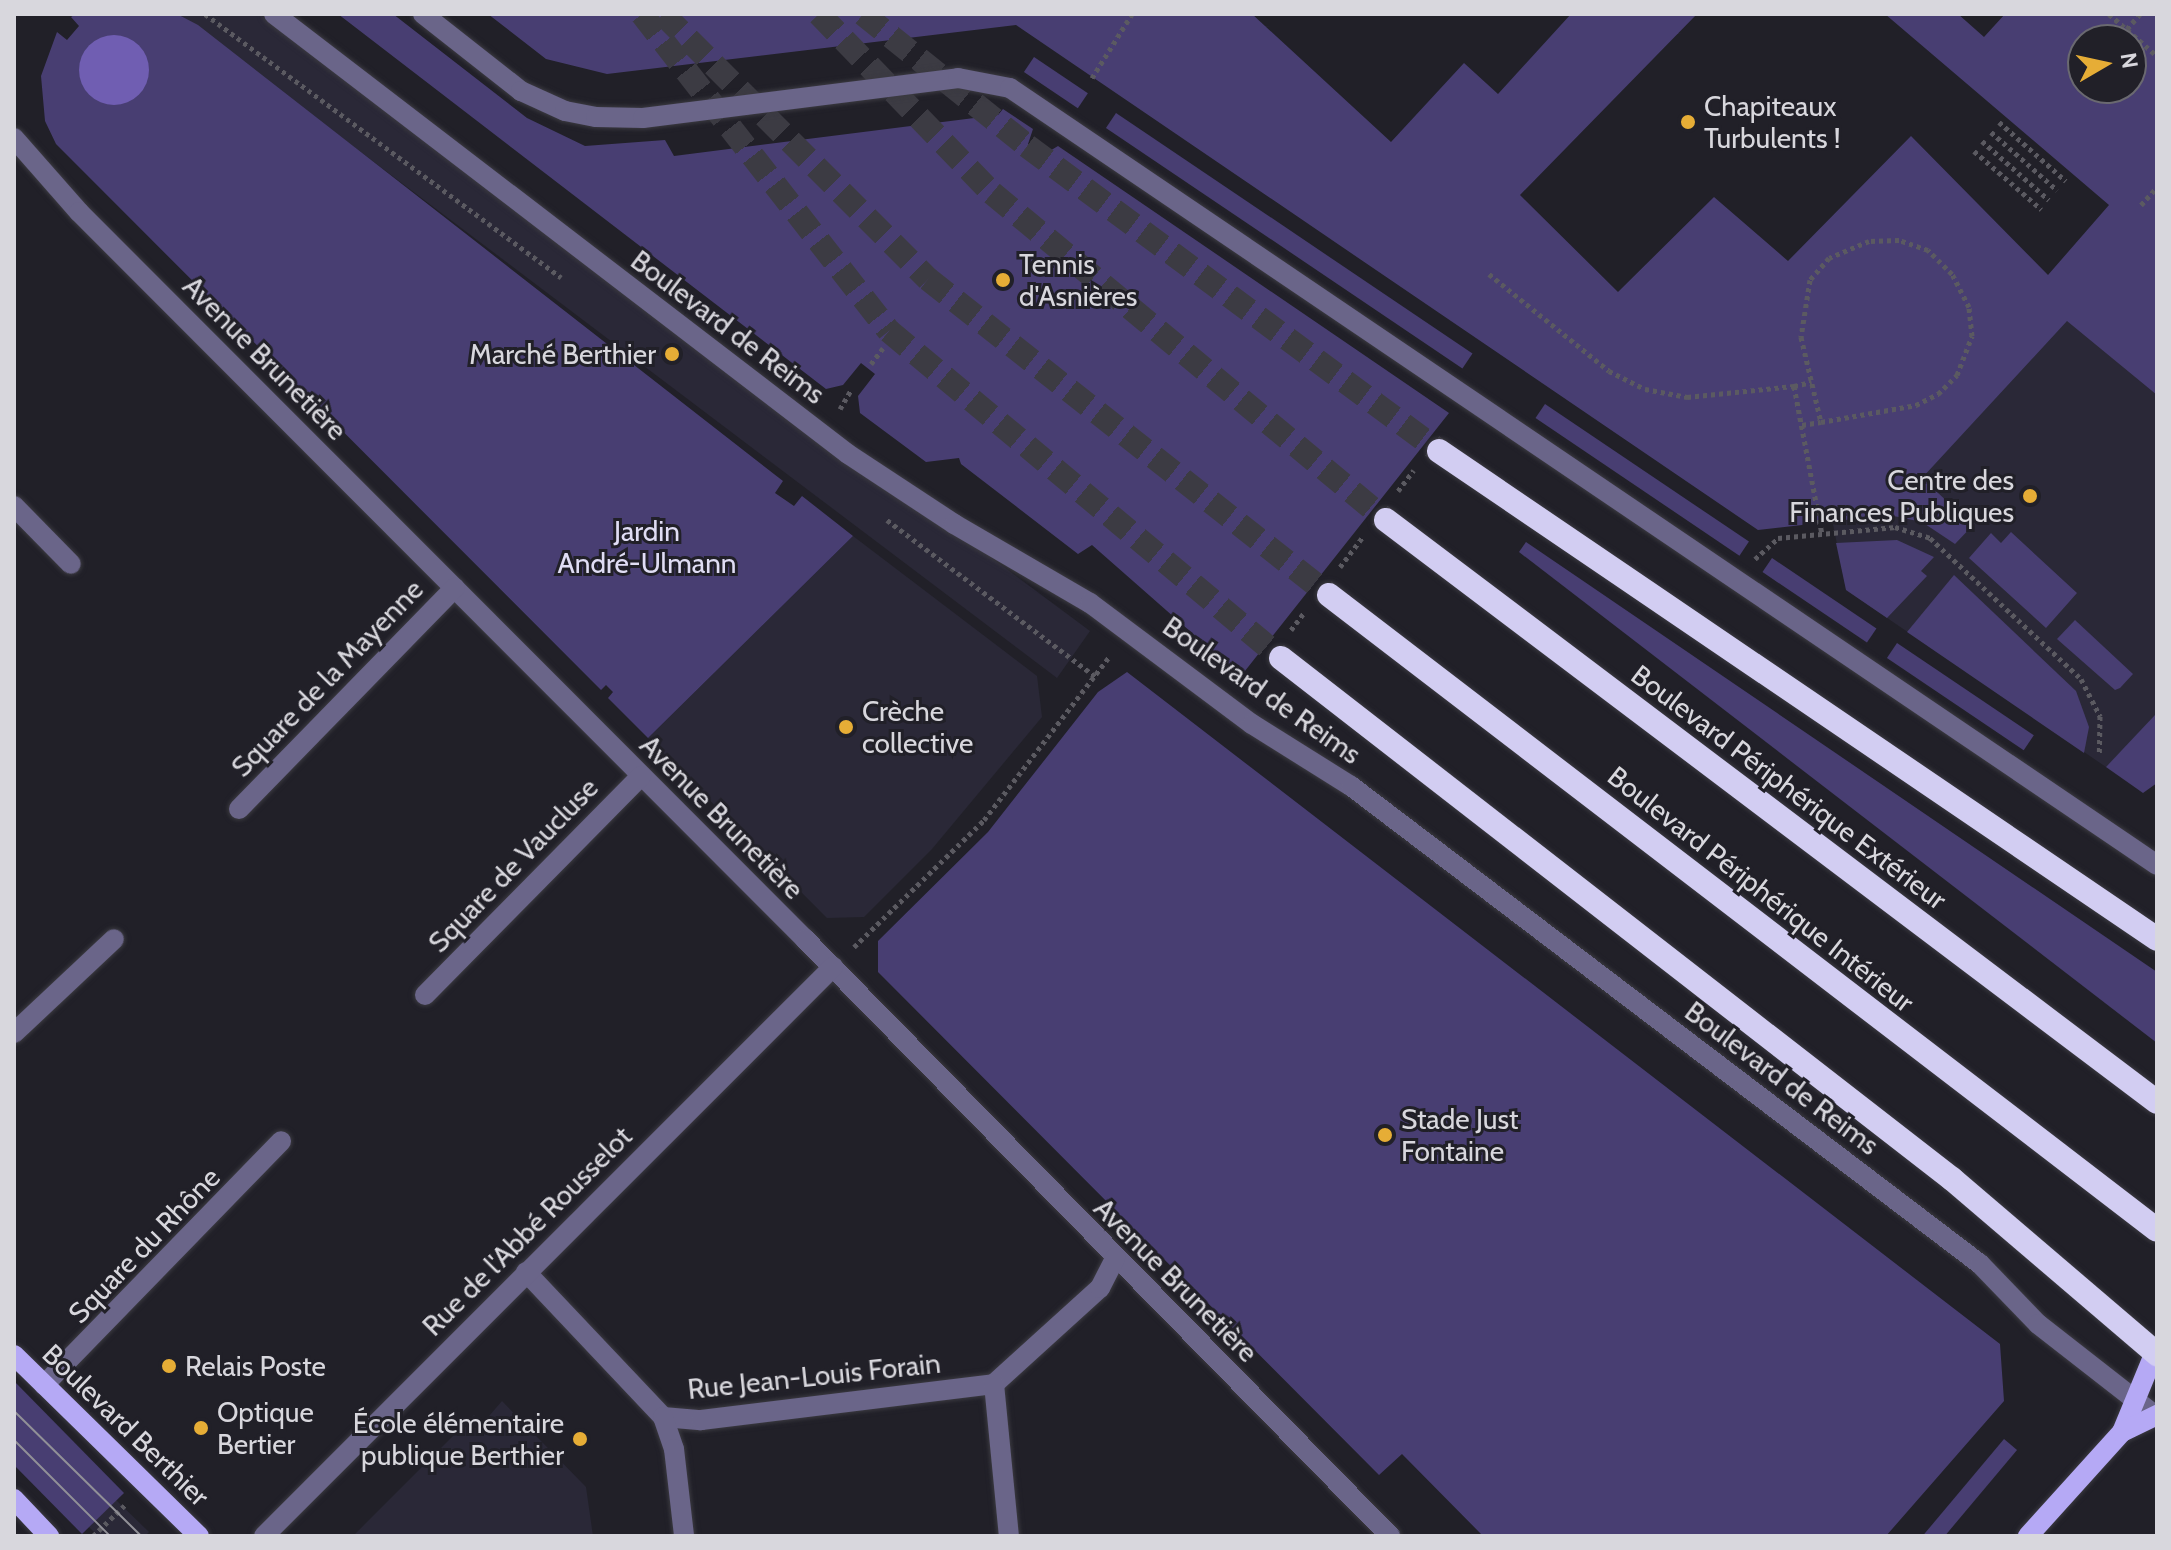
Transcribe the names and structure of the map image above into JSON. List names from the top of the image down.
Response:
{
  "streets": {
    "highway": ["Boulevard Périphérique Extérieur", "Boulevard Périphérique Intérieur"],
    "main road": ["Boulevard Berthier"],
    "street": [
      "Boulevard de Reims",
      "Avenue Brunetière",
      "Square de la Mayenne",
      "Square de Vaucluse",
      "Rue de l'Abbé Rousselot",
      "Square du Rhône",
      "Rue Jean-Louis Forain"
    ]
  },
  "crossings": [
    ["Avenue Brunetière", "Square de la Mayenne"],
    ["Avenue Brunetière", "Square de Vaucluse"],
    ["Avenue Brunetière", "Rue de l'Abbé Rousselot"],
    ["Rue de l'Abbé Rousselot", "Rue Jean-Louis Forain"],
    ["Square du Rhône", "Boulevard Berthier"]
  ],
  "parks": ["Jardin André-Ulmann"],
  "places": [
    "Chapiteaux Turbulents !",
    "Tennis d'Asnières",
    "Marché Berthier",
    "Centre des Finances Publiques",
    "Crèche collective",
    "Stade Just Fontaine",
    "Relais Poste",
    "Optique Bertier",
    "École élémentaire publique Berthier"
  ],
  "north": "right"
}
